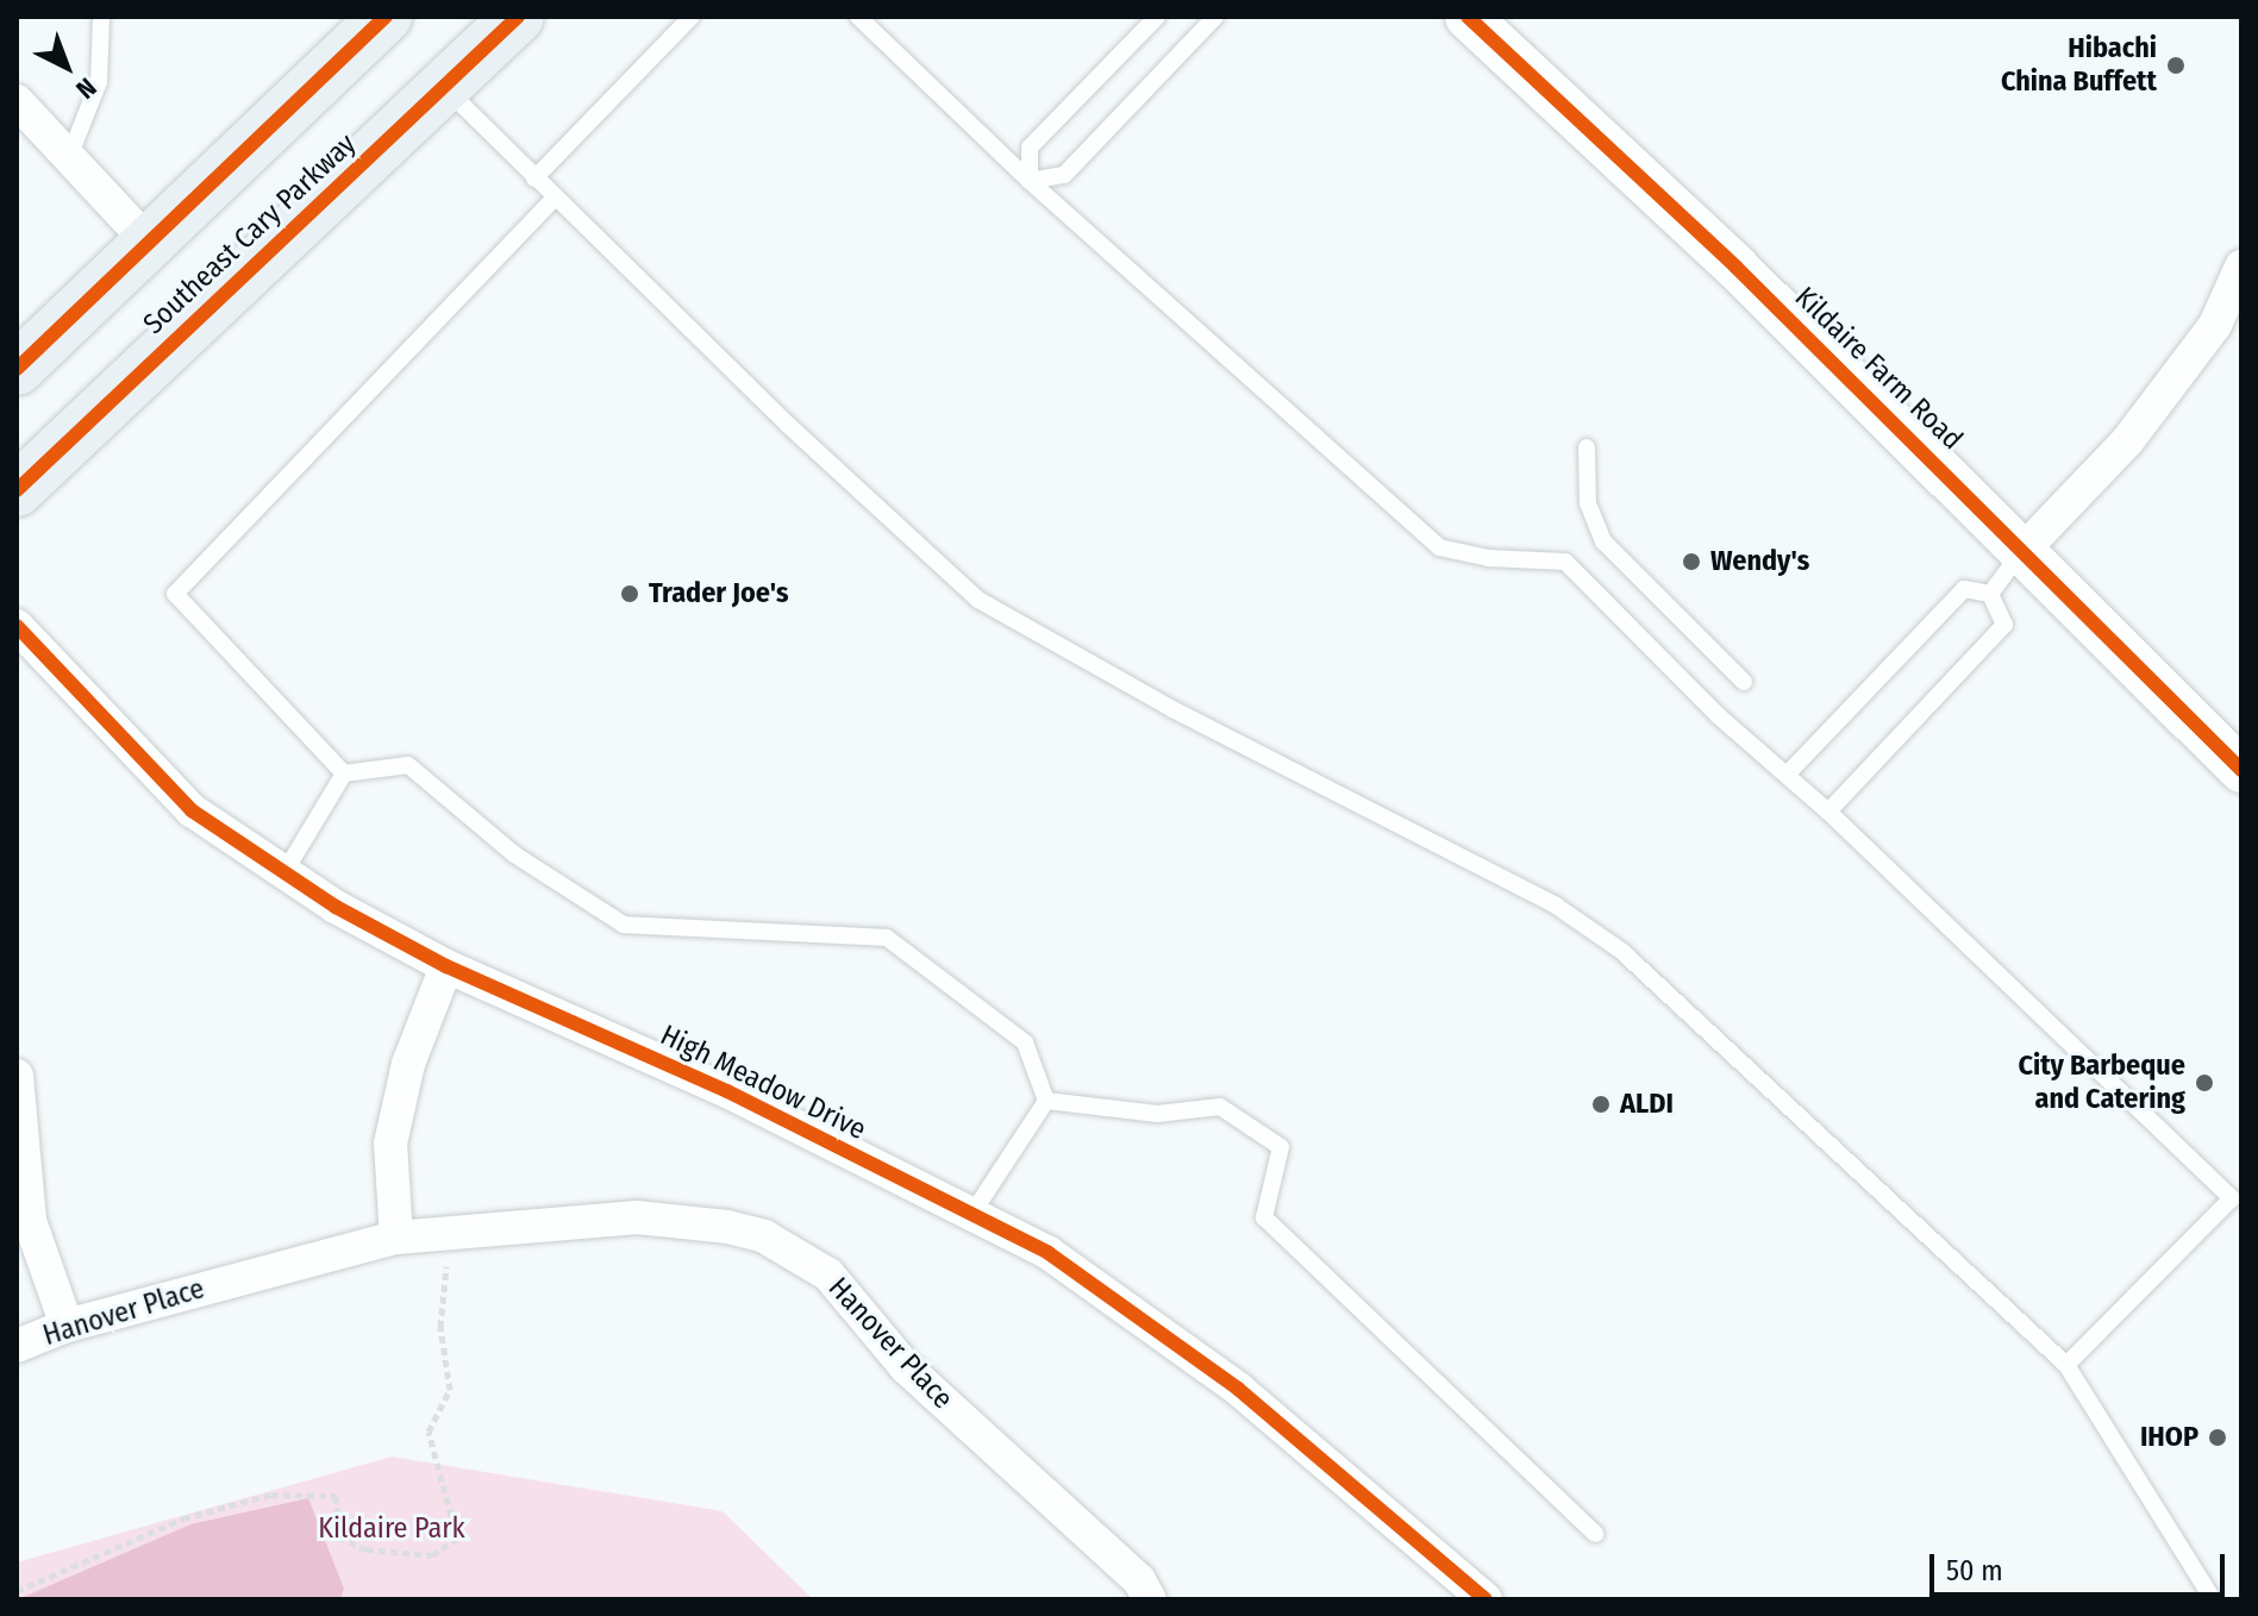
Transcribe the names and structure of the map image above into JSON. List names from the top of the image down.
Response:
{
  "streets": {
    "main road": ["Southeast Cary Parkway", "Kildaire Farm Road"],
    "street": ["High Meadow Drive", "Hanover Place"]
  },
  "parks": ["Kildaire Park"],
  "places": [
    "Hibachi China Buffett",
    "Wendy's",
    "Trader Joe's",
    "City Barbeque and Catering",
    "ALDI",
    "IHOP"
  ],
  "scale_bar": "50 m",
  "north": "bottom right"
}
